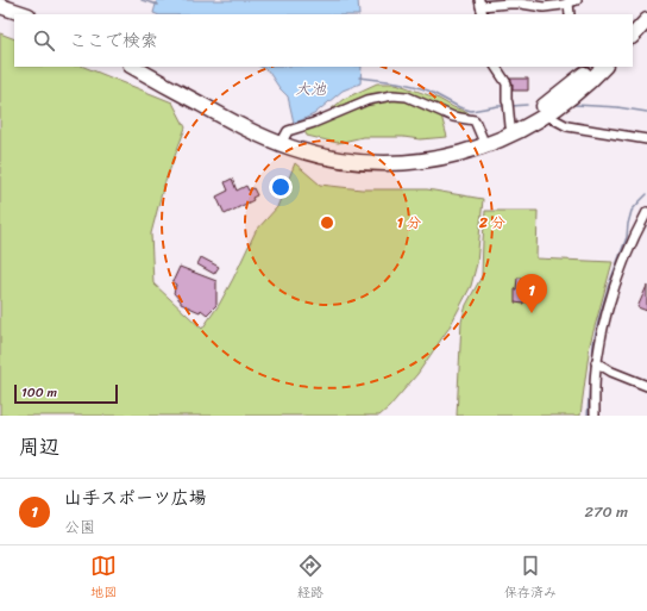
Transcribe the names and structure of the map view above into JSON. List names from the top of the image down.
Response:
{
  "water": ["大池"],
  "scale_bar": "100 m",
  "page": {
    "search": "ここで検索",
    "pins": "1",
    "scale": "100 m",
    "heading": "周辺",
    "list": [
      {
        "mark": "1",
        "name": "山手スポーツ広場",
        "note": "公園",
        "value": "270 m"
      }
    ],
    "nav": ["地図", "経路", "保存済み"]
  },
  "rings": ["1 分", "2 分"]
}
